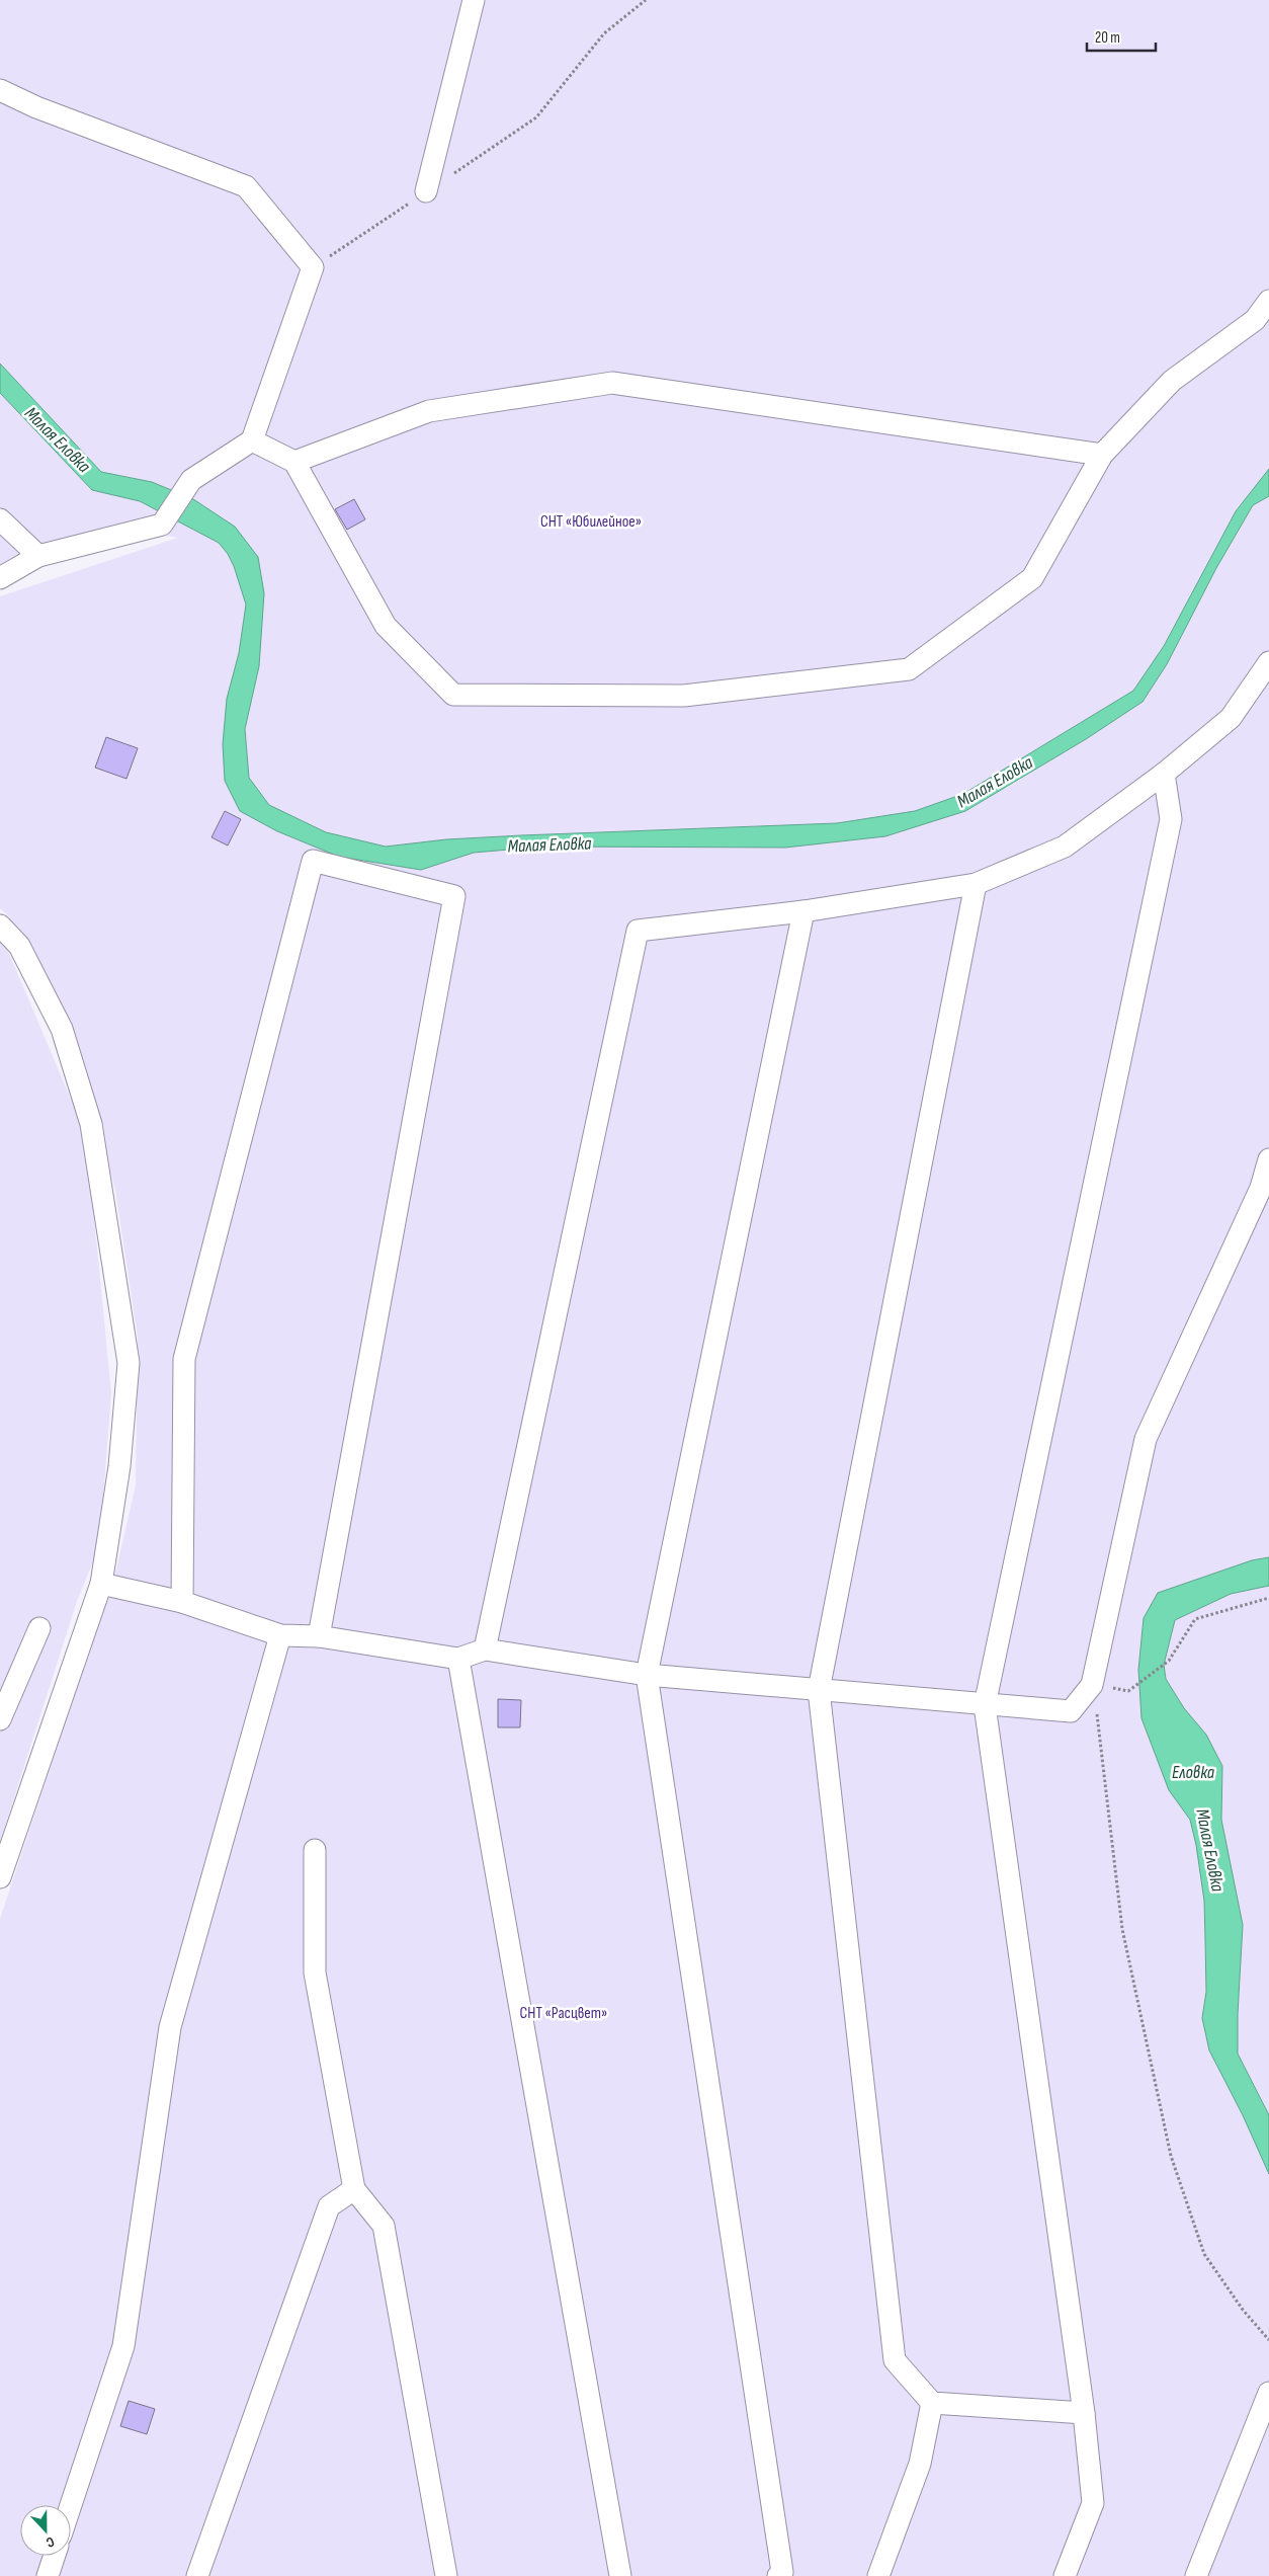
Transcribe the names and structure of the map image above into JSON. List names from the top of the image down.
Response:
{
  "water": ["Малая Еловка", "Еловка"],
  "parks": ["СНТ «Юбилейное»", "СНТ «Расцвет»"],
  "scale_bar": "20 m",
  "north": "bottom"
}
